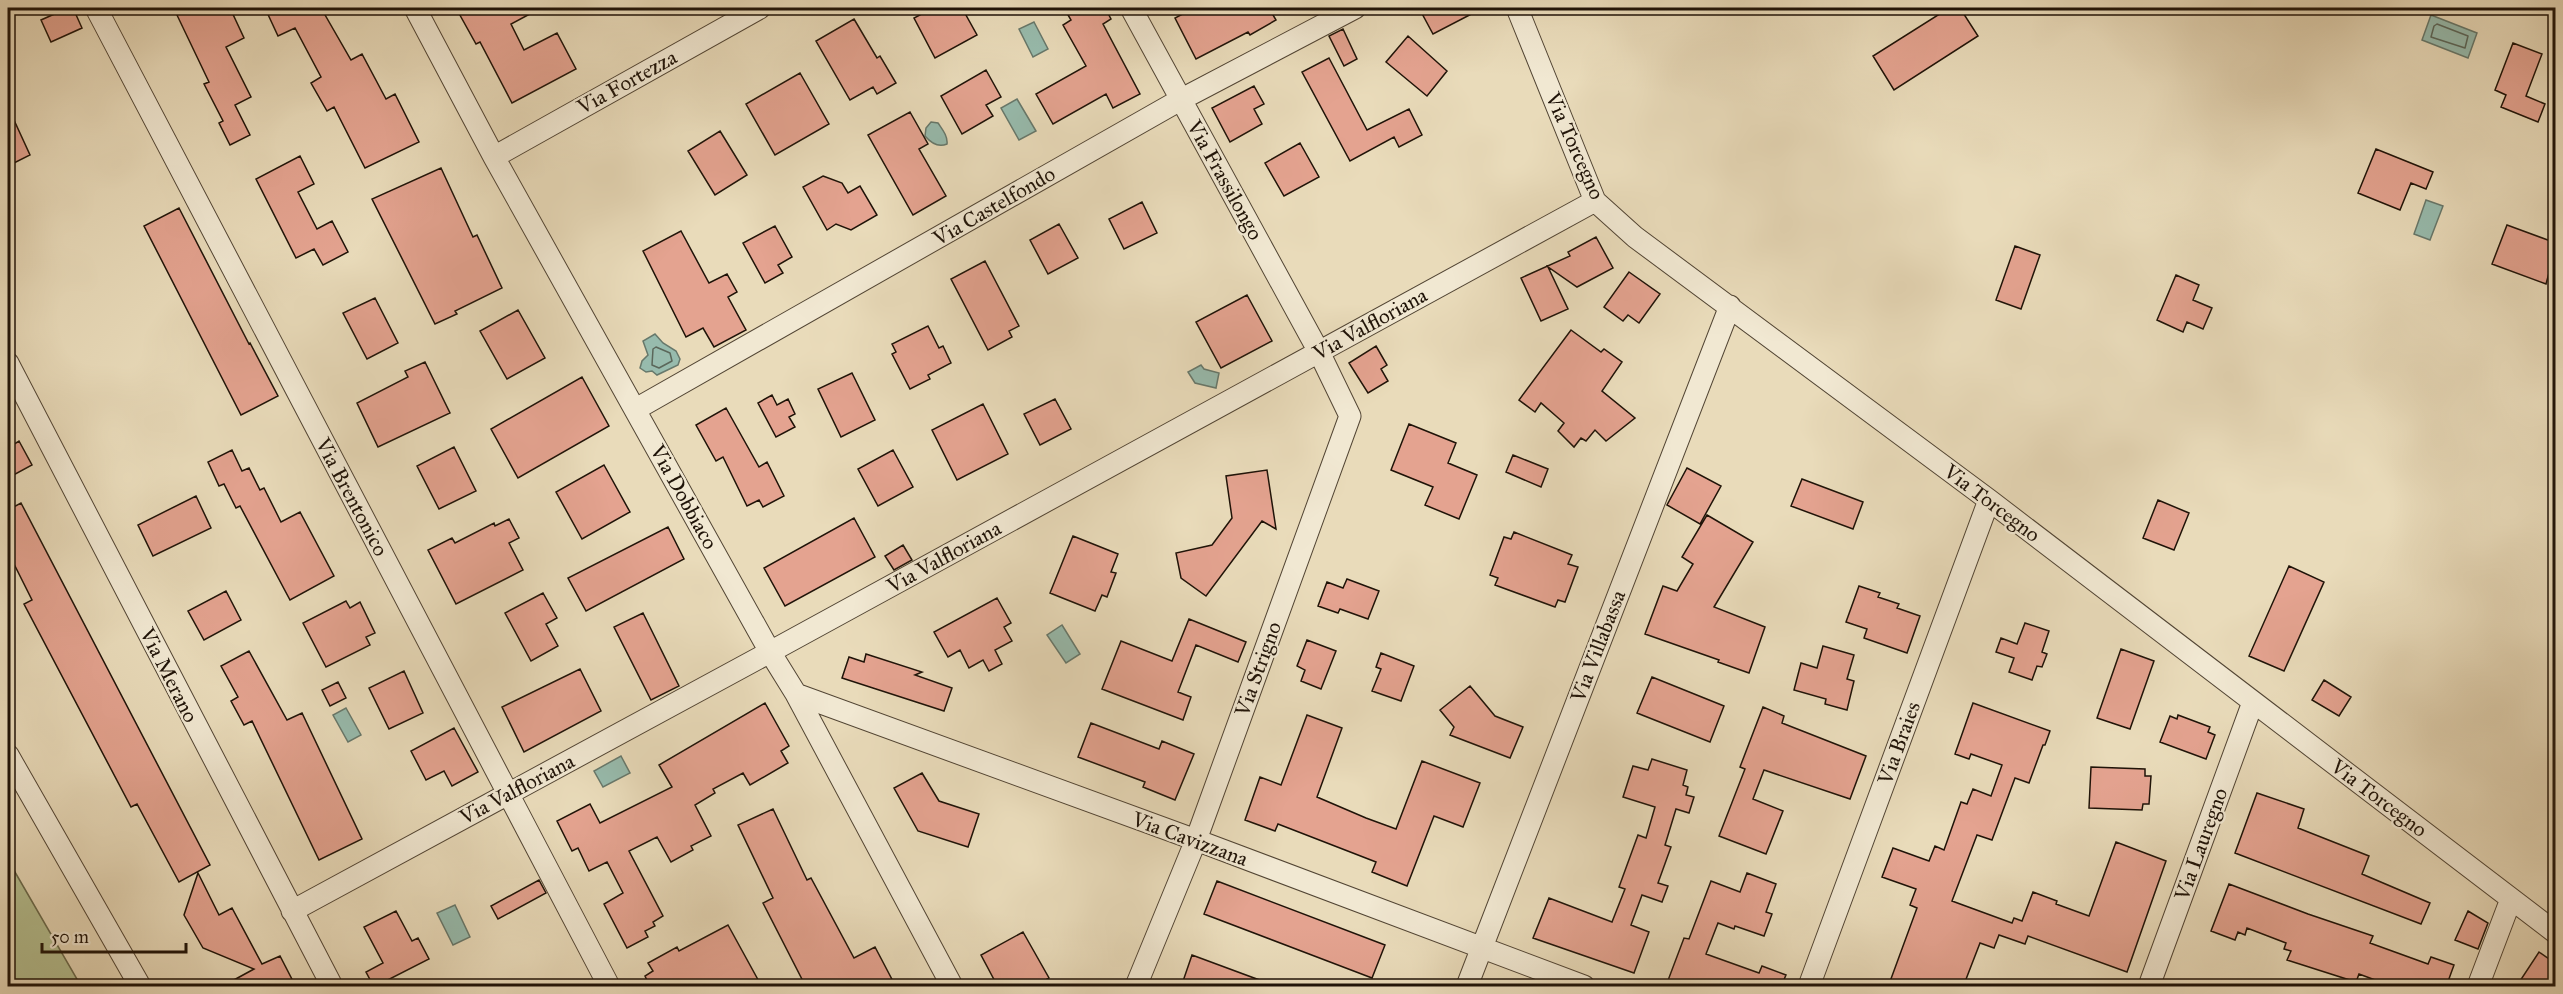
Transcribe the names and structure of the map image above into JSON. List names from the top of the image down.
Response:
{
  "streets": {
    "street": [
      "Via Fortezza",
      "Via Torcegno",
      "Via Frassilongo",
      "Via Castelfondo",
      "Via Valfloriana",
      "Via Brentonico",
      "Via Dobbiaco",
      "Via Villabassa",
      "Via Strigno",
      "Via Merano",
      "Via Braies",
      "Via Cavizzana",
      "Via Lauregno"
    ]
  },
  "crossings": [
    ["Via Fortezza", "Via Dobbiaco"],
    ["Via Torcegno", "Via Valfloriana"],
    ["Via Torcegno", "Via Villabassa"],
    ["Via Torcegno", "Via Braies"],
    ["Via Torcegno", "Via Lauregno"],
    ["Via Frassilongo", "Via Castelfondo"],
    ["Via Frassilongo", "Via Valfloriana"],
    ["Via Frassilongo", "Via Strigno"],
    ["Via Castelfondo", "Via Dobbiaco"],
    ["Via Valfloriana", "Via Brentonico"],
    ["Via Valfloriana", "Via Dobbiaco"],
    ["Via Valfloriana", "Via Strigno"],
    ["Via Valfloriana", "Via Merano"],
    ["Via Dobbiaco", "Via Cavizzana"],
    ["Via Villabassa", "Via Cavizzana"],
    ["Via Strigno", "Via Cavizzana"]
  ],
  "scale_bar": "50 m"
}
